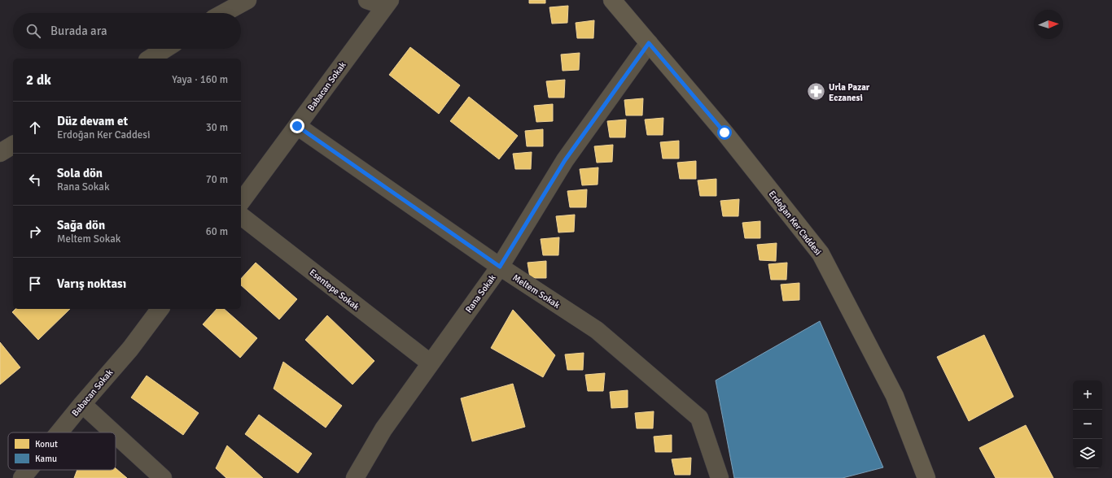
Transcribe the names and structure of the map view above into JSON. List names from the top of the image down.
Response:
{
  "streets": {
    "main road": ["Erdoğan Ker Caddesi"],
    "street": [
      "Babacan Sokak",
      "Esentepe Sokak",
      "Meltem Sokak",
      "Rana Sokak"
    ]
  },
  "crossings": [
    ["Babacan Sokak", "Meltem Sokak"],
    ["Erdoğan Ker Caddesi", "Rana Sokak"],
    ["Esentepe Sokak", "Rana Sokak"],
    ["Meltem Sokak", "Rana Sokak"]
  ],
  "places": {
    "pharmacy": ["Urla Pazar Eczanesi"]
  },
  "legend": ["Konut", "Kamu"],
  "north": "right",
  "page": {
    "search": "Burada ara",
    "heading": ["2 dk", "Yaya · 160 m"],
    "list": [
      ["Düz devam et", "Erdoğan Ker Caddesi", "30 m"],
      ["Sola dön", "Rana Sokak", "70 m"],
      ["Sağa dön", "Meltem Sokak", "60 m"],
      "Varış noktası"
    ],
    "map_buttons": ["+", "−"]
  }
}
